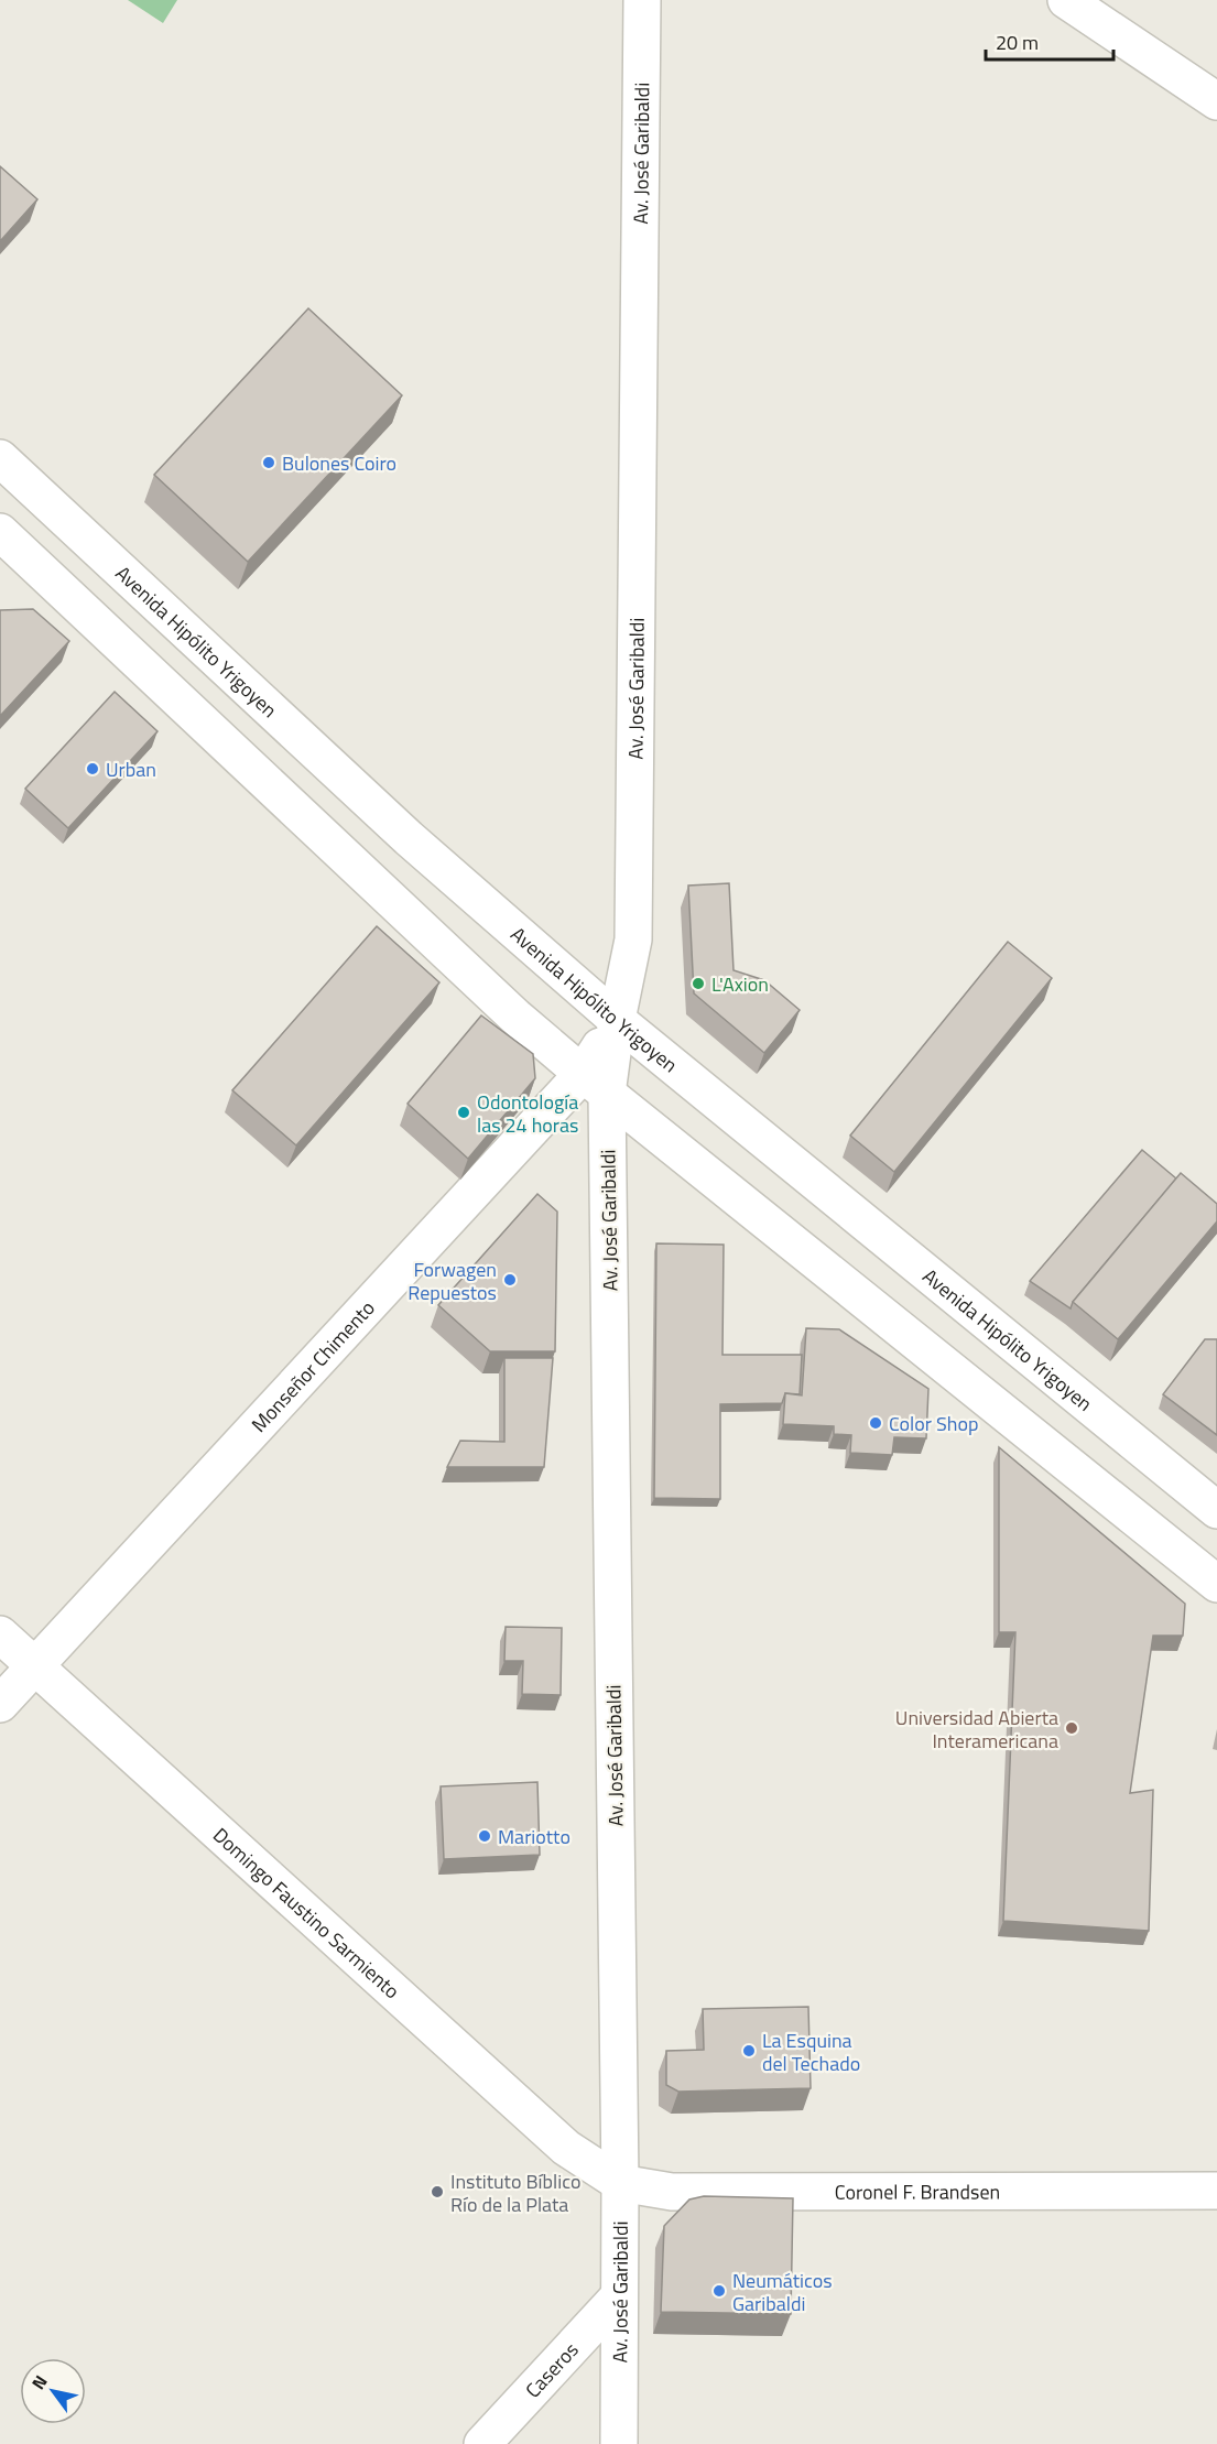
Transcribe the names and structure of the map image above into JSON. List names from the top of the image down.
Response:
{
  "streets": {
    "main road": [
      "Av. José Garibaldi",
      "Avenida Hipólito Yrigoyen",
      "Monseñor Chimento",
      "Domingo Faustino Sarmiento",
      "Coronel F. Brandsen",
      "Caseros"
    ]
  },
  "crossings": [
    ["Av. José Garibaldi", "Avenida Hipólito Yrigoyen"],
    ["Av. José Garibaldi", "Monseñor Chimento"],
    ["Av. José Garibaldi", "Domingo Faustino Sarmiento"],
    ["Av. José Garibaldi", "Coronel F. Brandsen"],
    ["Av. José Garibaldi", "Caseros"],
    ["Monseñor Chimento", "Domingo Faustino Sarmiento"],
    ["Domingo Faustino Sarmiento", "Coronel F. Brandsen"]
  ],
  "places": [
    "Bulones Coiro",
    "Urban",
    "L'Axion",
    "Odontología las 24 horas",
    "Forwagen Repuestos",
    "Color Shop",
    "Universidad Abierta Interamericana",
    "Mariotto",
    "La Esquina del Techado",
    "Instituto Bíblico Río de la Plata",
    "Neumáticos Garibaldi"
  ],
  "scale_bar": "20 m",
  "north": "top left"
}
